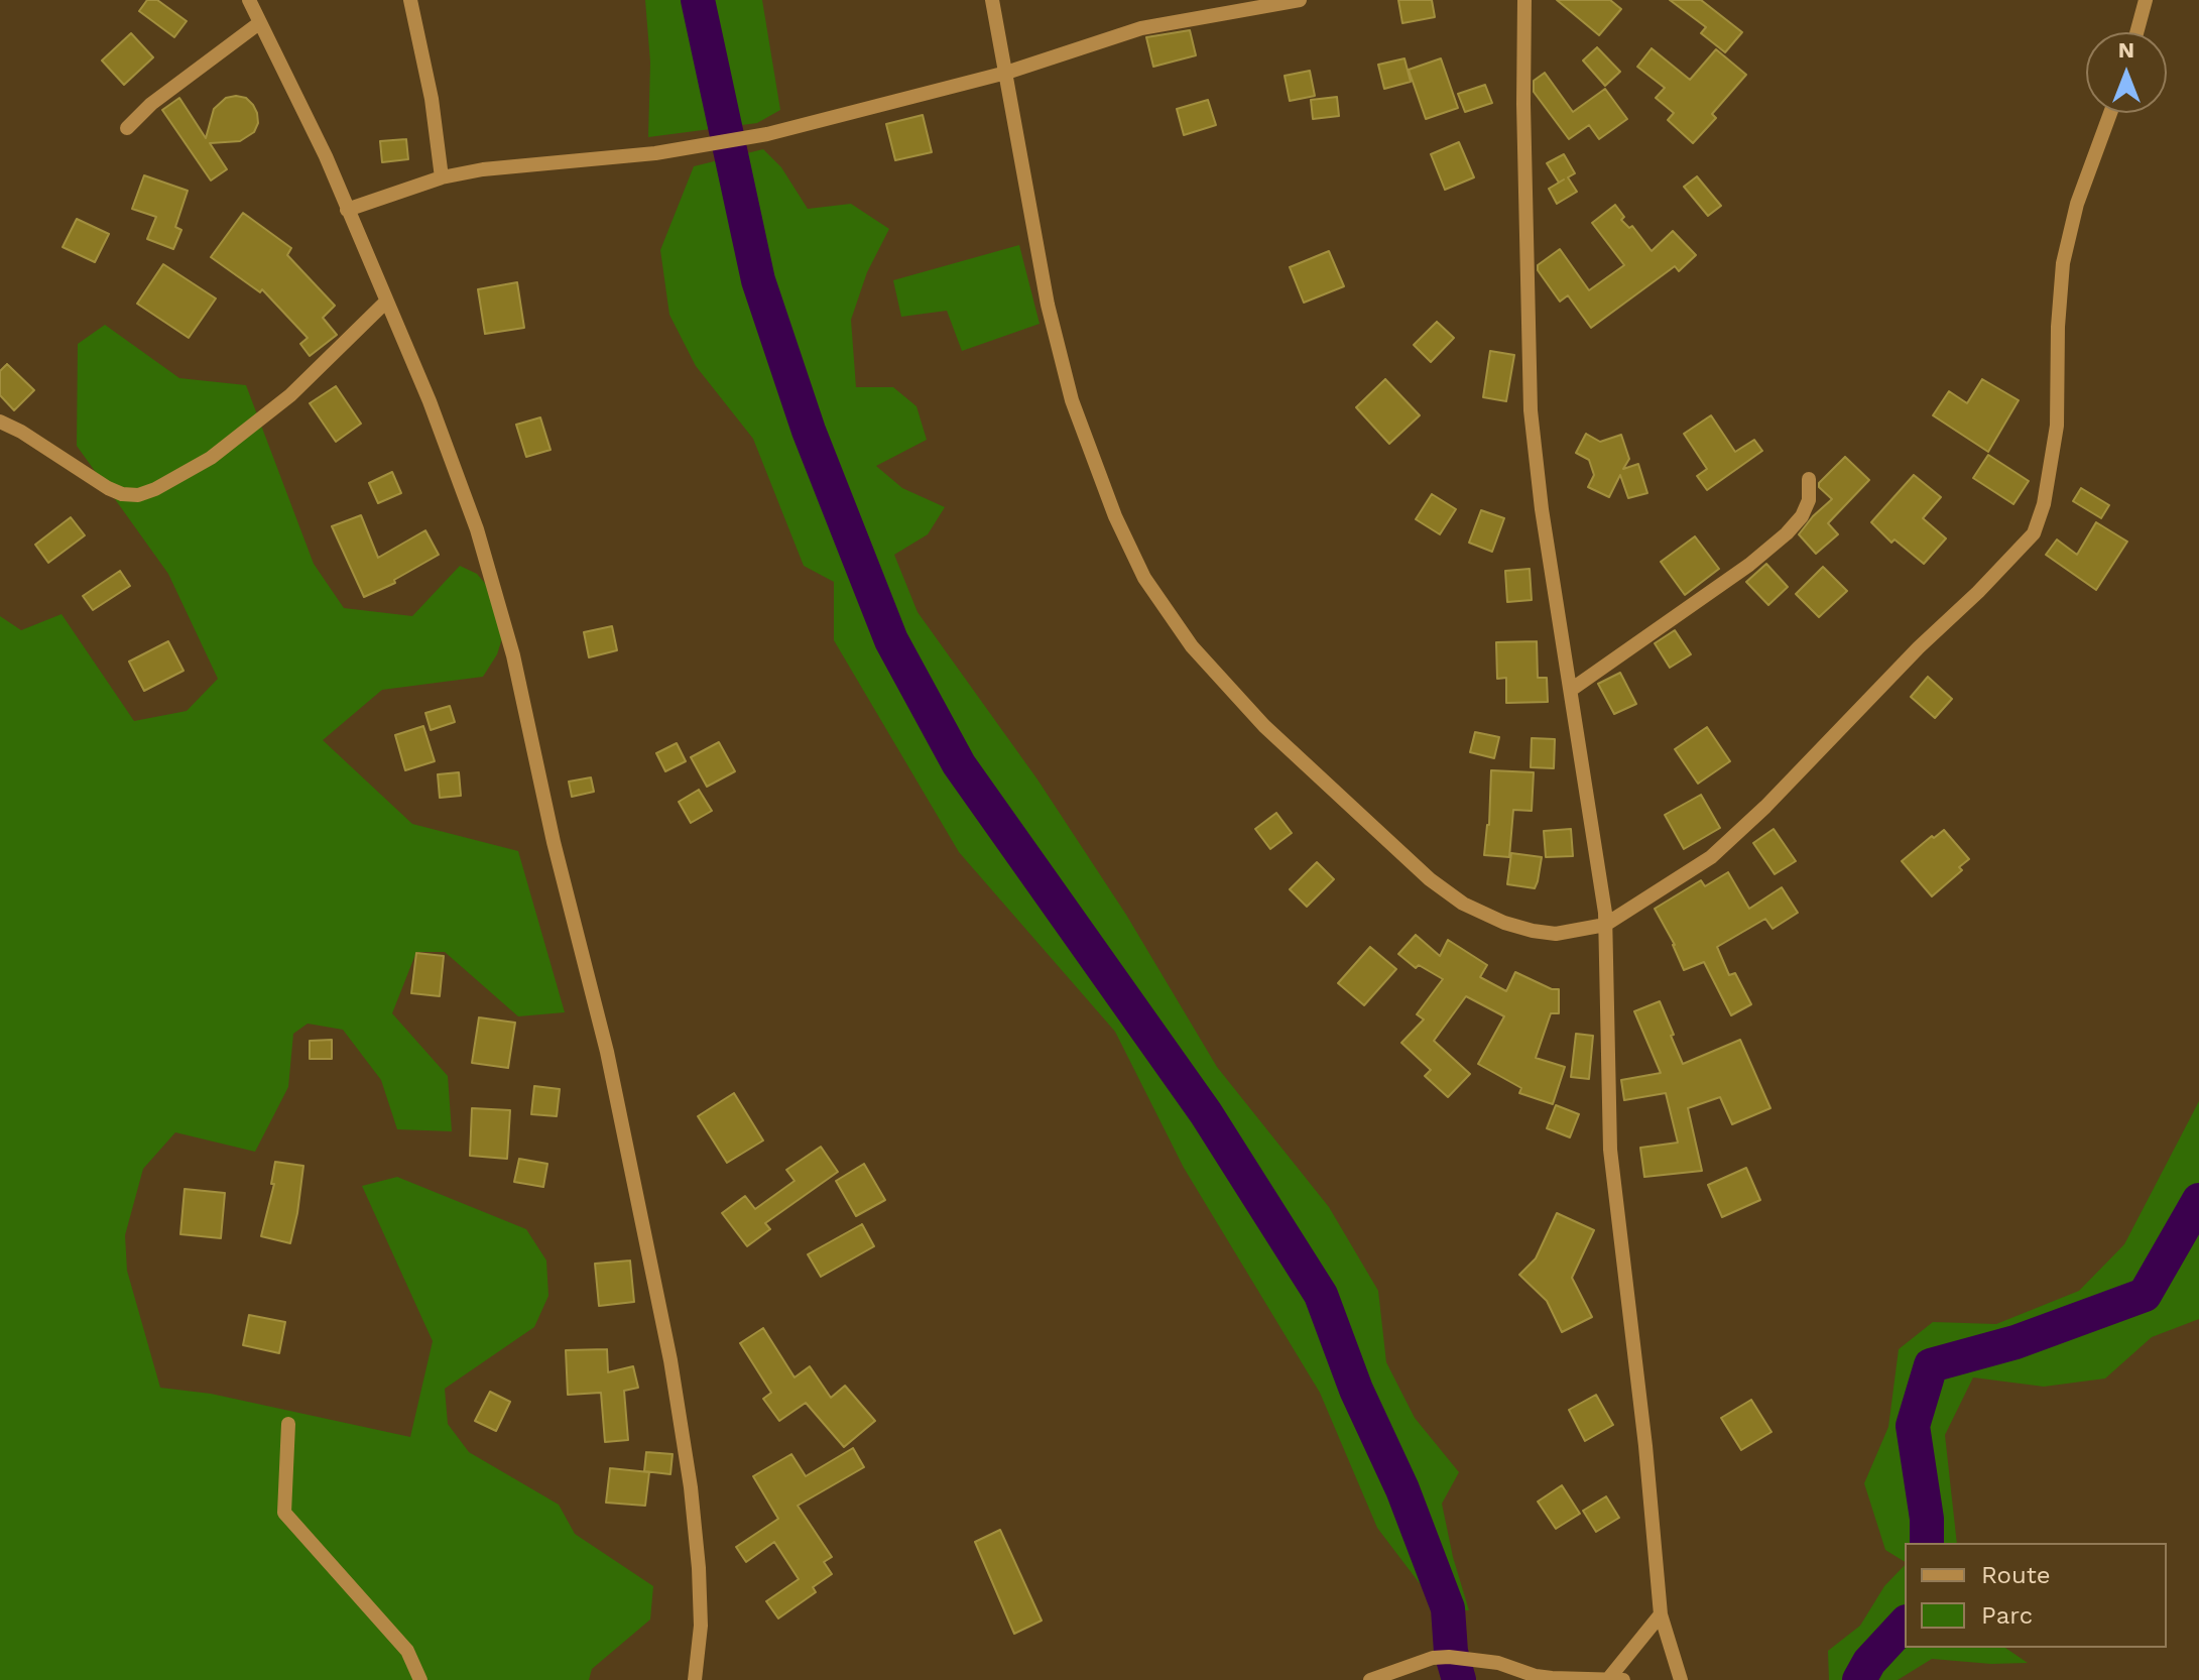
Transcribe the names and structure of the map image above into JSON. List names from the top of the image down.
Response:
{
  "legend": ["Route", "Parc"],
  "north": "top"
}
